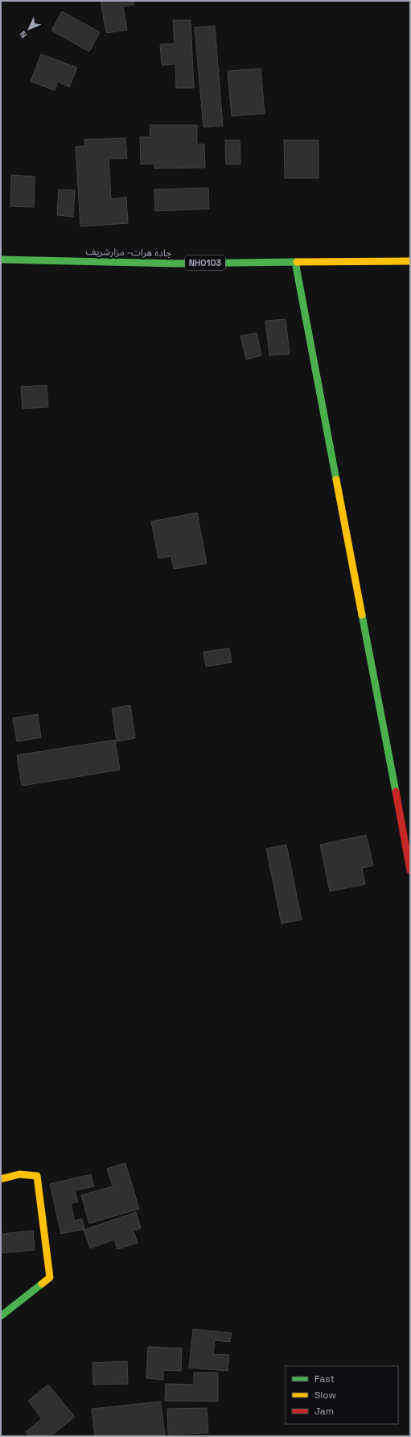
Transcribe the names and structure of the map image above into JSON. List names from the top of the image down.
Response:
{
  "streets": {
    "main road": ["جاده هرات- مزارشریف", "NH0103"]
  },
  "legend": ["Fast", "Slow", "Jam"],
  "north": "bottom left"
}
